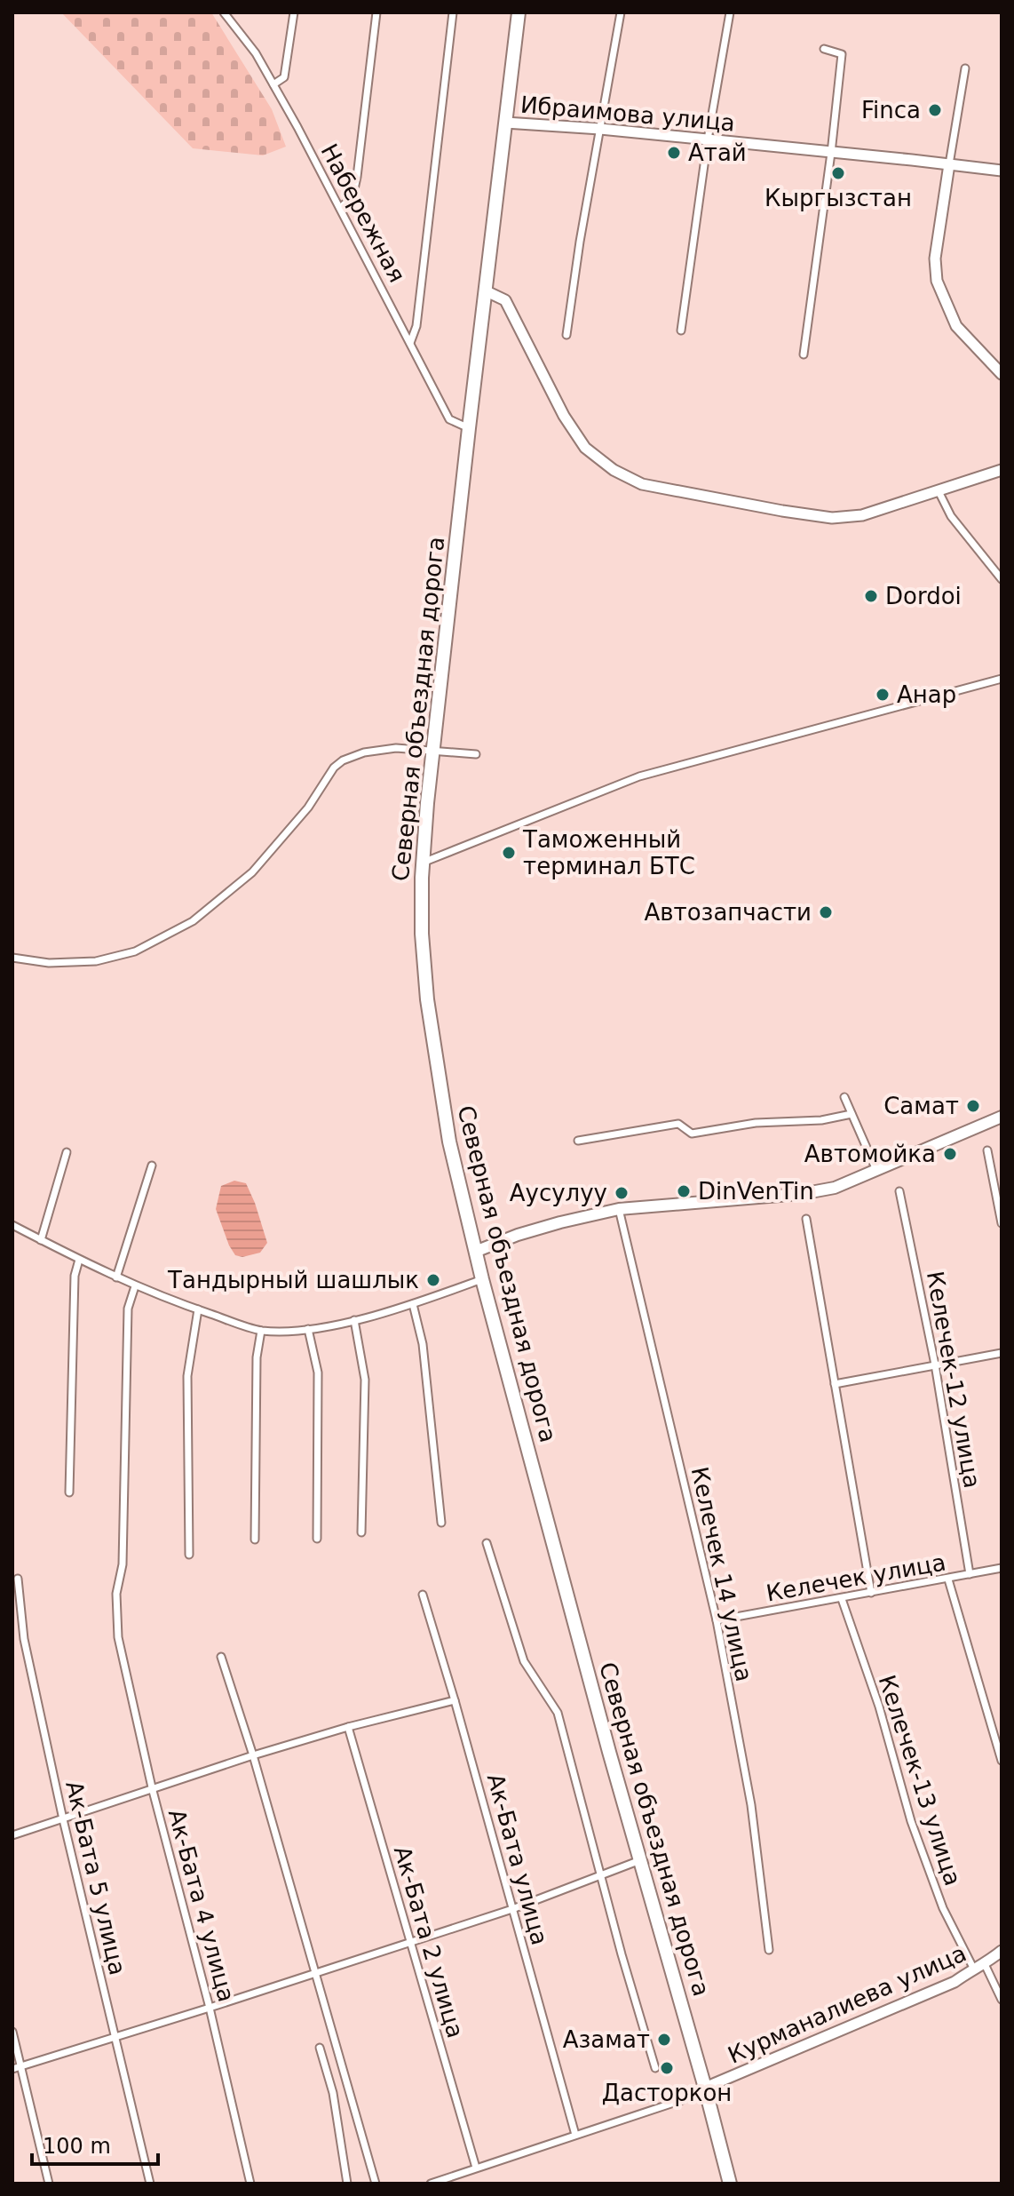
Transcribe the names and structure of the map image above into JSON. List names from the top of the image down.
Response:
{
  "streets": {
    "highway": ["Северная объездная дорога"],
    "street": [
      "Ибраимова улица",
      "Набережная",
      "Келечек-12 улица",
      "Келечек 14 улица",
      "Келечек улица",
      "Келечек-13 улица",
      "Ак-Бата улица",
      "Ак-Бата 5 улица",
      "Ак-Бата 4 улица",
      "Ак-Бата 2 улица",
      "Курманалиева улица"
    ]
  },
  "crossings": [
    ["Ибраимова улица", "Северная объездная дорога"],
    ["Набережная", "Северная объездная дорога"],
    ["Северная объездная дорога", "Курманалиева улица"],
    ["Келечек-12 улица", "Келечек улица"],
    ["Келечек 14 улица", "Келечек улица"],
    ["Келечек улица", "Келечек-13 улица"],
    ["Келечек-13 улица", "Курманалиева улица"]
  ],
  "places": [
    "Finca",
    "Атай",
    "Кыргызстан",
    "Dordoi",
    "Анар",
    "Таможенный терминал БТС",
    "Автозапчасти",
    "Самат",
    "Автомойка",
    "DinVenTin",
    "Аусулуу",
    "Тандырный шашлык",
    "Азамат",
    "Дасторкон"
  ],
  "scale_bar": "100 m"
}
